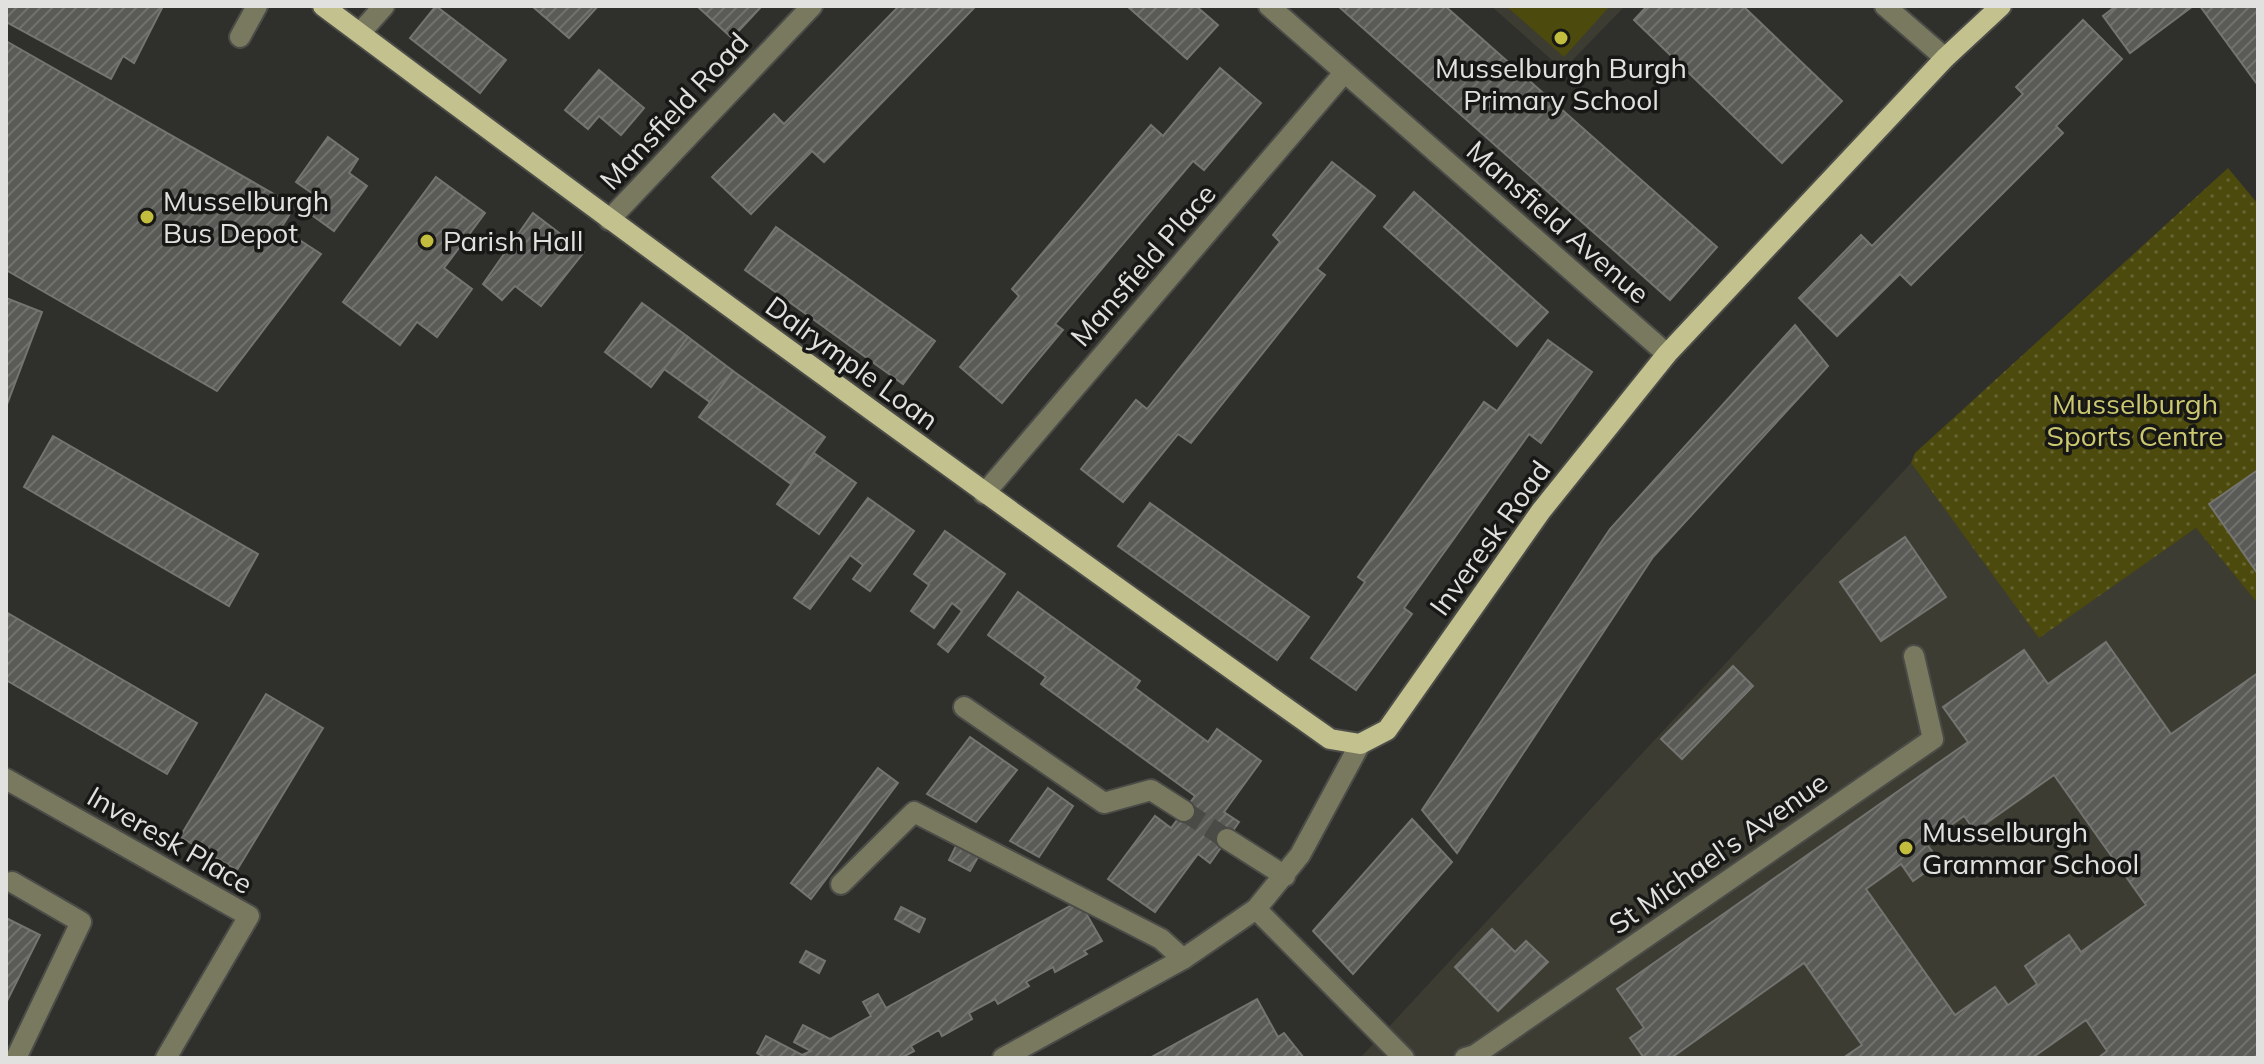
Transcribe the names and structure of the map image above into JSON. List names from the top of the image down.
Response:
{
  "streets": {
    "main road": ["Dalrymple Loan", "Inveresk Road"],
    "street": [
      "Mansfield Road",
      "Mansfield Avenue",
      "Mansfield Place",
      "Inveresk Place",
      "St Michael's Avenue"
    ]
  },
  "crossings": [
    ["Mansfield Road", "Dalrymple Loan"],
    ["Mansfield Avenue", "Mansfield Place"],
    ["Mansfield Avenue", "Inveresk Road"],
    ["Mansfield Place", "Dalrymple Loan"],
    ["Dalrymple Loan", "Inveresk Road"]
  ],
  "parks": ["Musselburgh Sports Centre"],
  "places": [
    "Musselburgh Burgh Primary School",
    "Musselburgh Bus Depot",
    "Parish Hall",
    "Musselburgh Grammar School"
  ]
}
